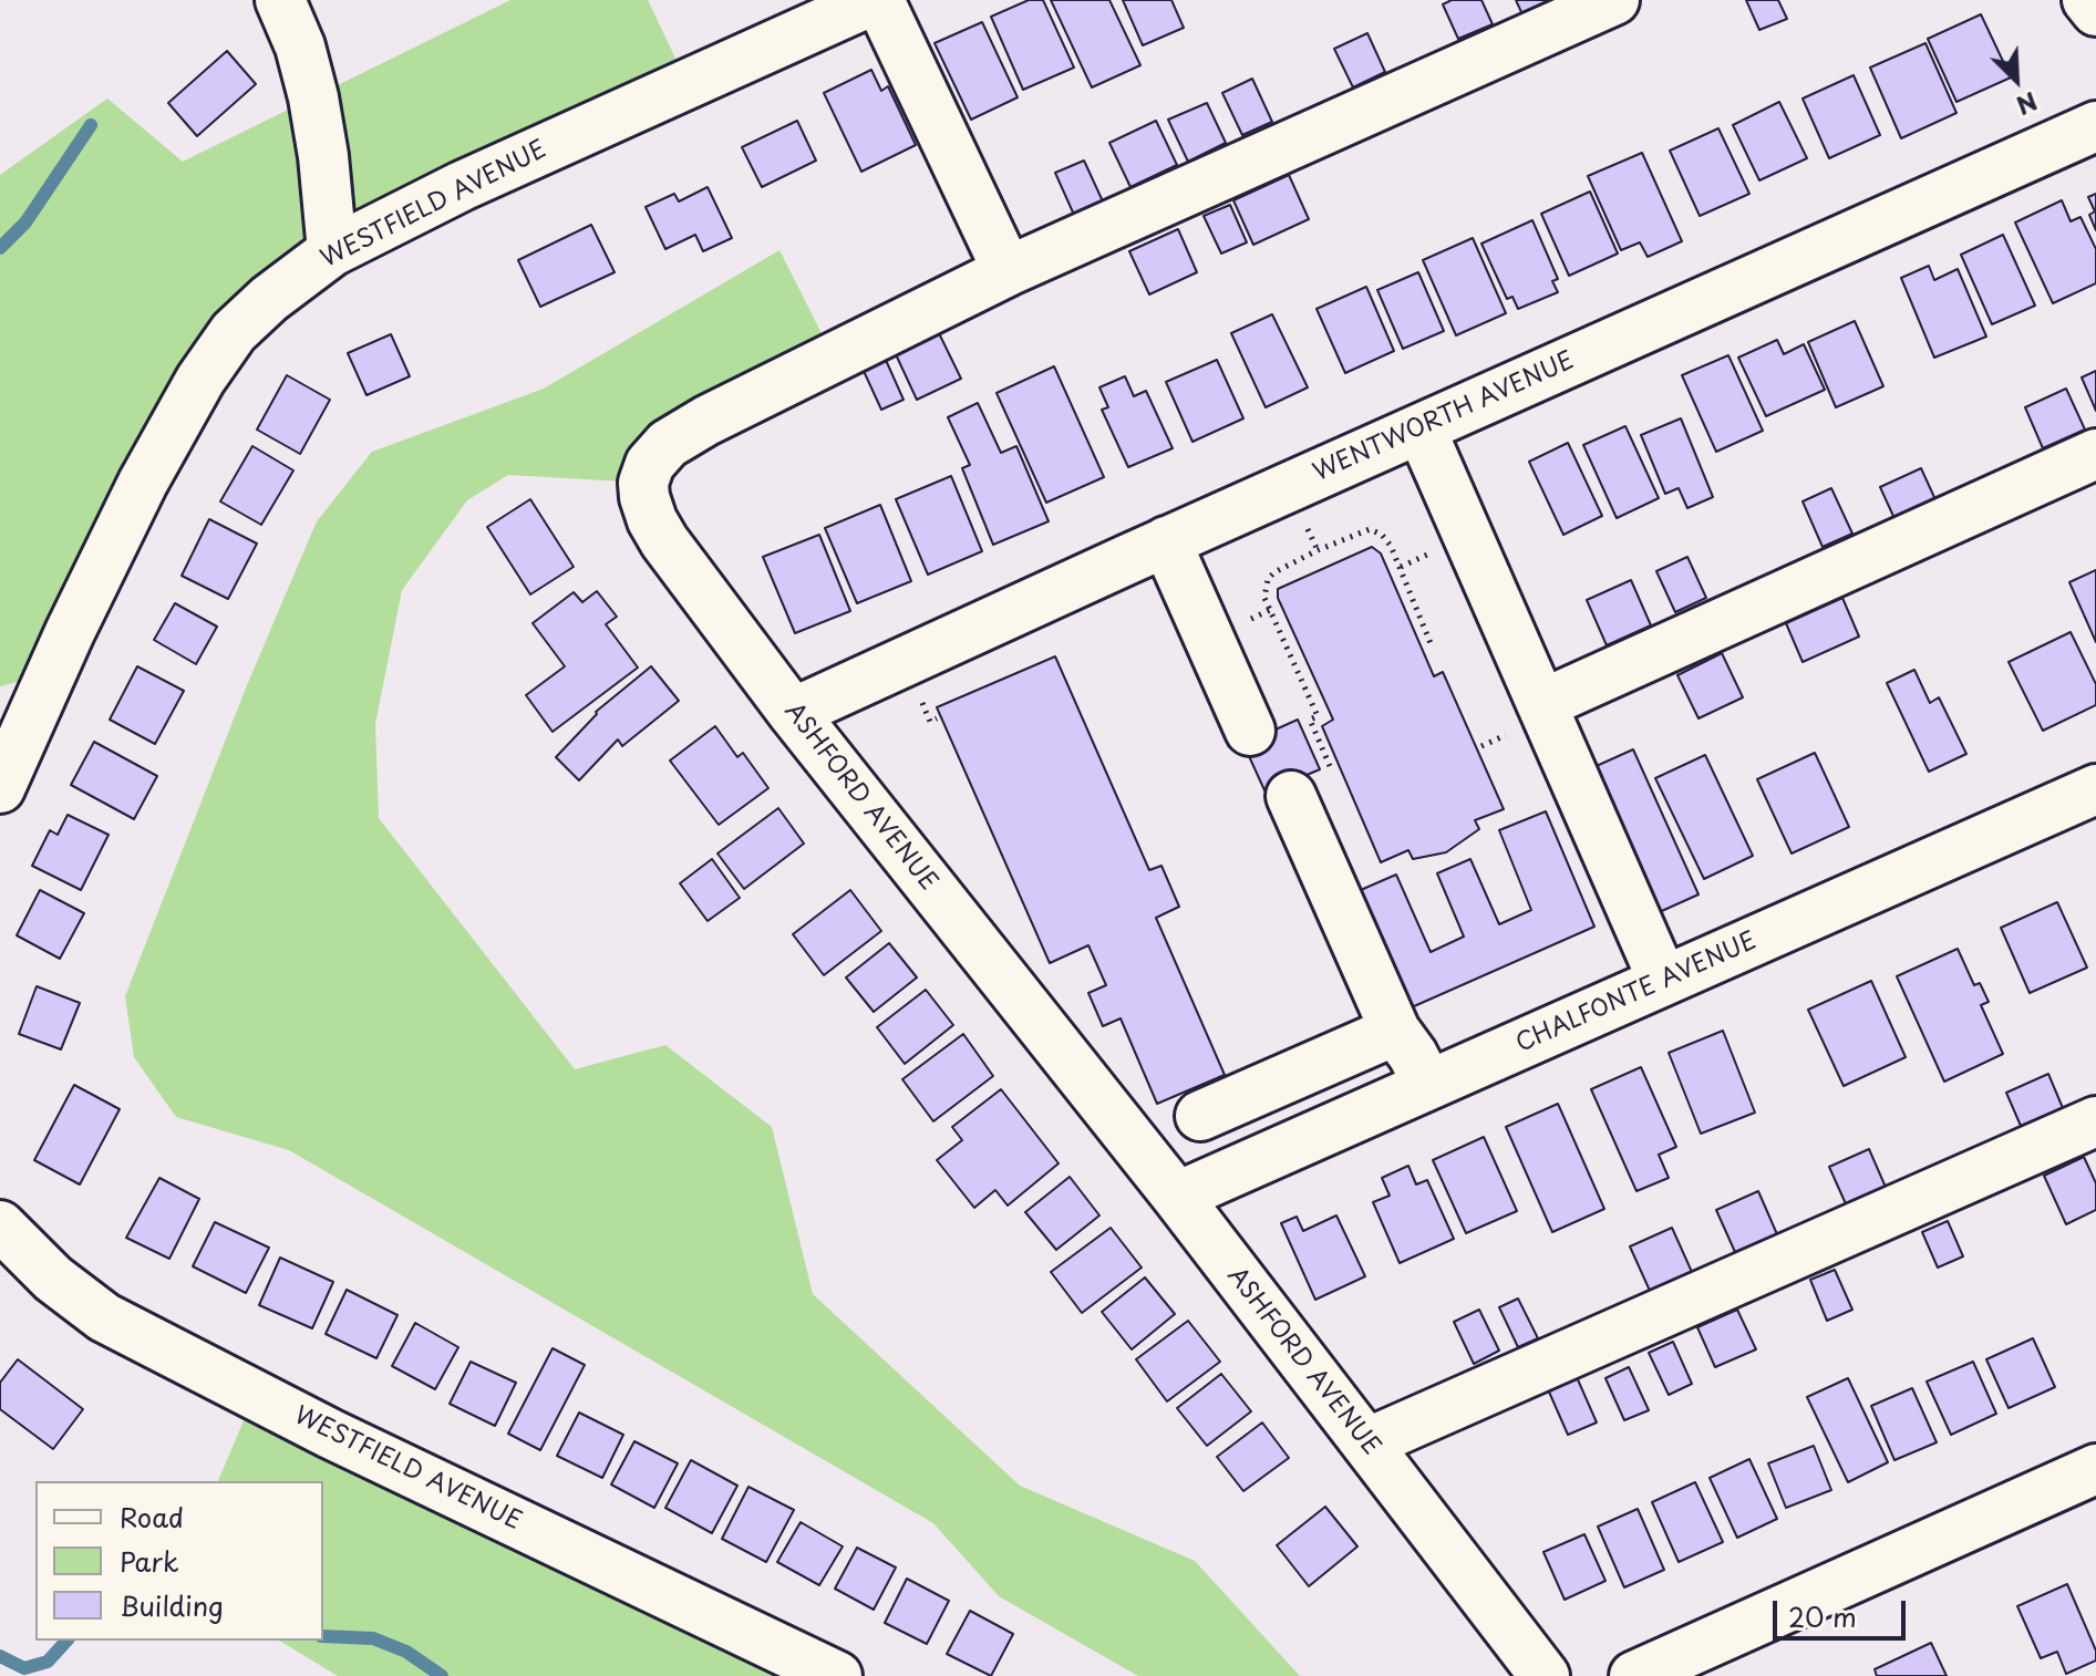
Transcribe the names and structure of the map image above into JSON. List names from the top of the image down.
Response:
{
  "streets": {
    "street": [
      "WESTFIELD AVENUE",
      "WENTWORTH AVENUE",
      "ASHFORD AVENUE",
      "CHALFONTE AVENUE"
    ]
  },
  "crossings": [
    ["WENTWORTH AVENUE", "ASHFORD AVENUE"],
    ["ASHFORD AVENUE", "CHALFONTE AVENUE"]
  ],
  "legend": ["Road", "Park", "Building"],
  "scale_bar": "20 m",
  "north": "bottom right"
}
